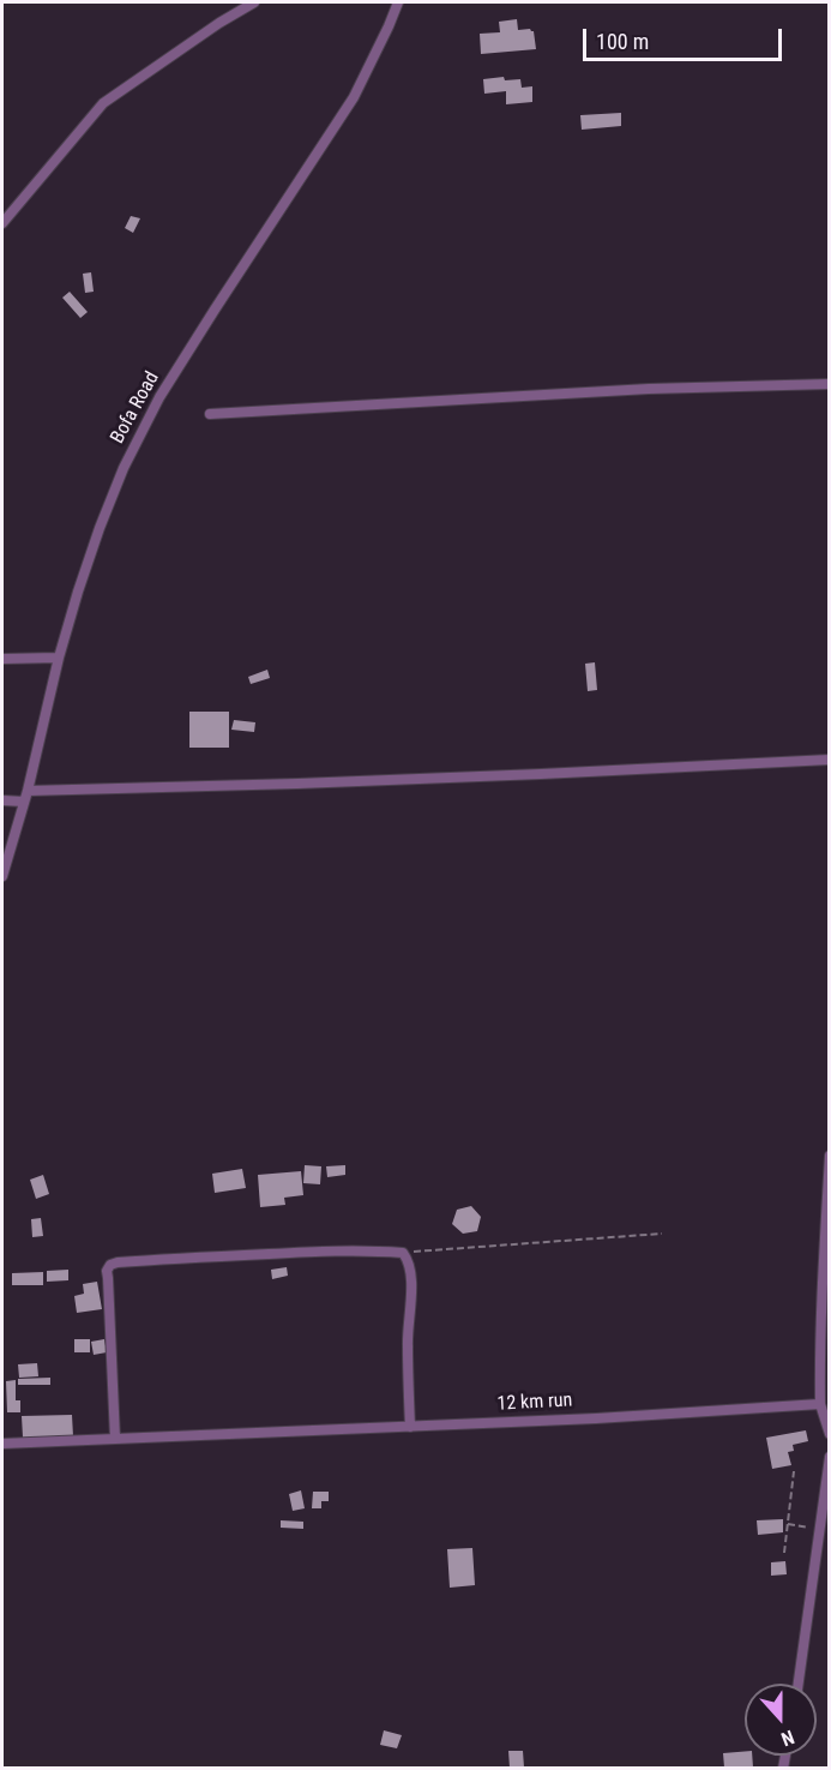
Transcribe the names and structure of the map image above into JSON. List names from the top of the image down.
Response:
{
  "streets": {
    "street": ["Bofa Road", "12 km run"]
  },
  "scale_bar": "100 m",
  "north": "bottom"
}
